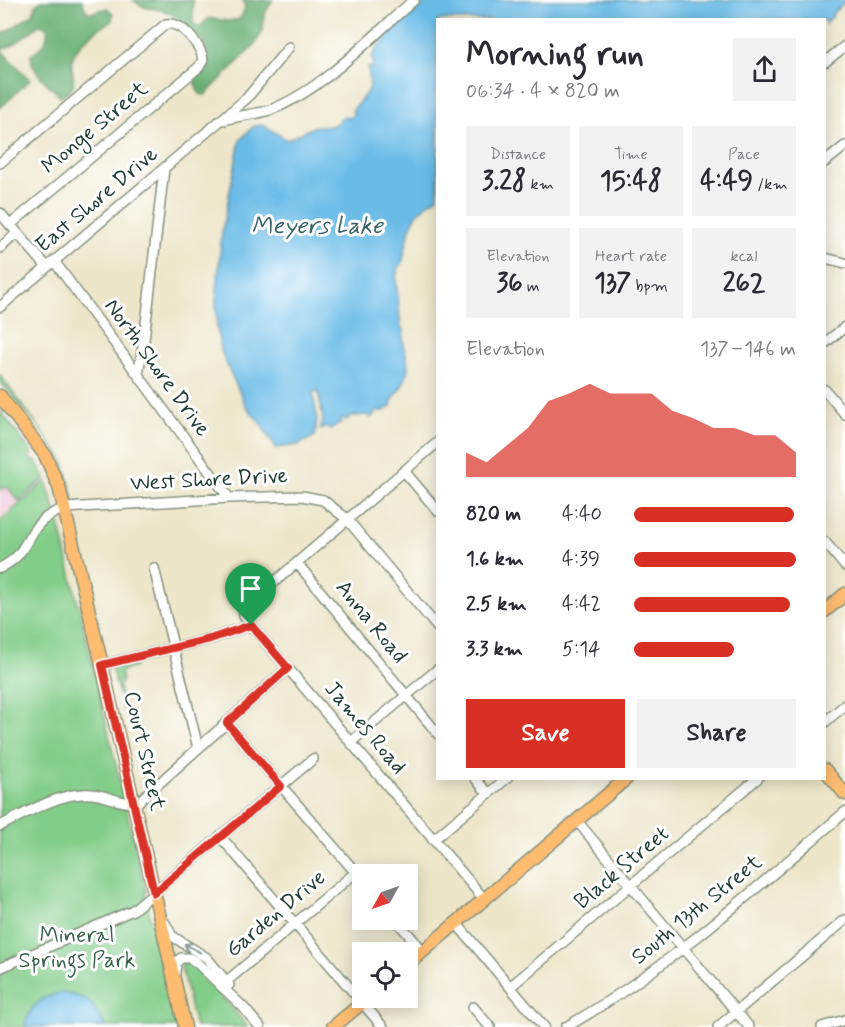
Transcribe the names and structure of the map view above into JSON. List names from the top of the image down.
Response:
{
  "streets": {
    "main road": ["Court Street"],
    "street": [
      "Monge Street",
      "East Shore Drive",
      "North Shore Drive",
      "West Shore Drive",
      "Anna Road",
      "James Road",
      "Black Street",
      "South 13th Street",
      "Garden Drive"
    ]
  },
  "crossings": [
    ["Monge Street", "North Shore Drive"],
    ["East Shore Drive", "North Shore Drive"],
    ["North Shore Drive", "West Shore Drive"],
    ["West Shore Drive", "Court Street"]
  ],
  "water": ["Meyers Lake"],
  "parks": ["Mineral Springs Park"],
  "north": "bottom left",
  "page": {
    "heading": ["Morning run", "06:34 · 4 × 820 m"],
    "stats": [
      ["Distance", "3.28 km"],
      ["Time", "15:48"],
      ["Pace", "4:49 /km"],
      ["Elevation", "36 m"],
      ["Heart rate", "137 bpm"],
      ["kcal", "262"]
    ],
    "chart": ["Elevation", "137–146 m"],
    "list": [
      {
        "name": "820 m",
        "note": "4:40"
      },
      {
        "name": "1.6 km",
        "note": "4:39"
      },
      {
        "name": "2.5 km",
        "note": "4:42"
      },
      {
        "name": "3.3 km",
        "note": "5:14"
      }
    ],
    "buttons": ["Save", "Share"]
  }
}
